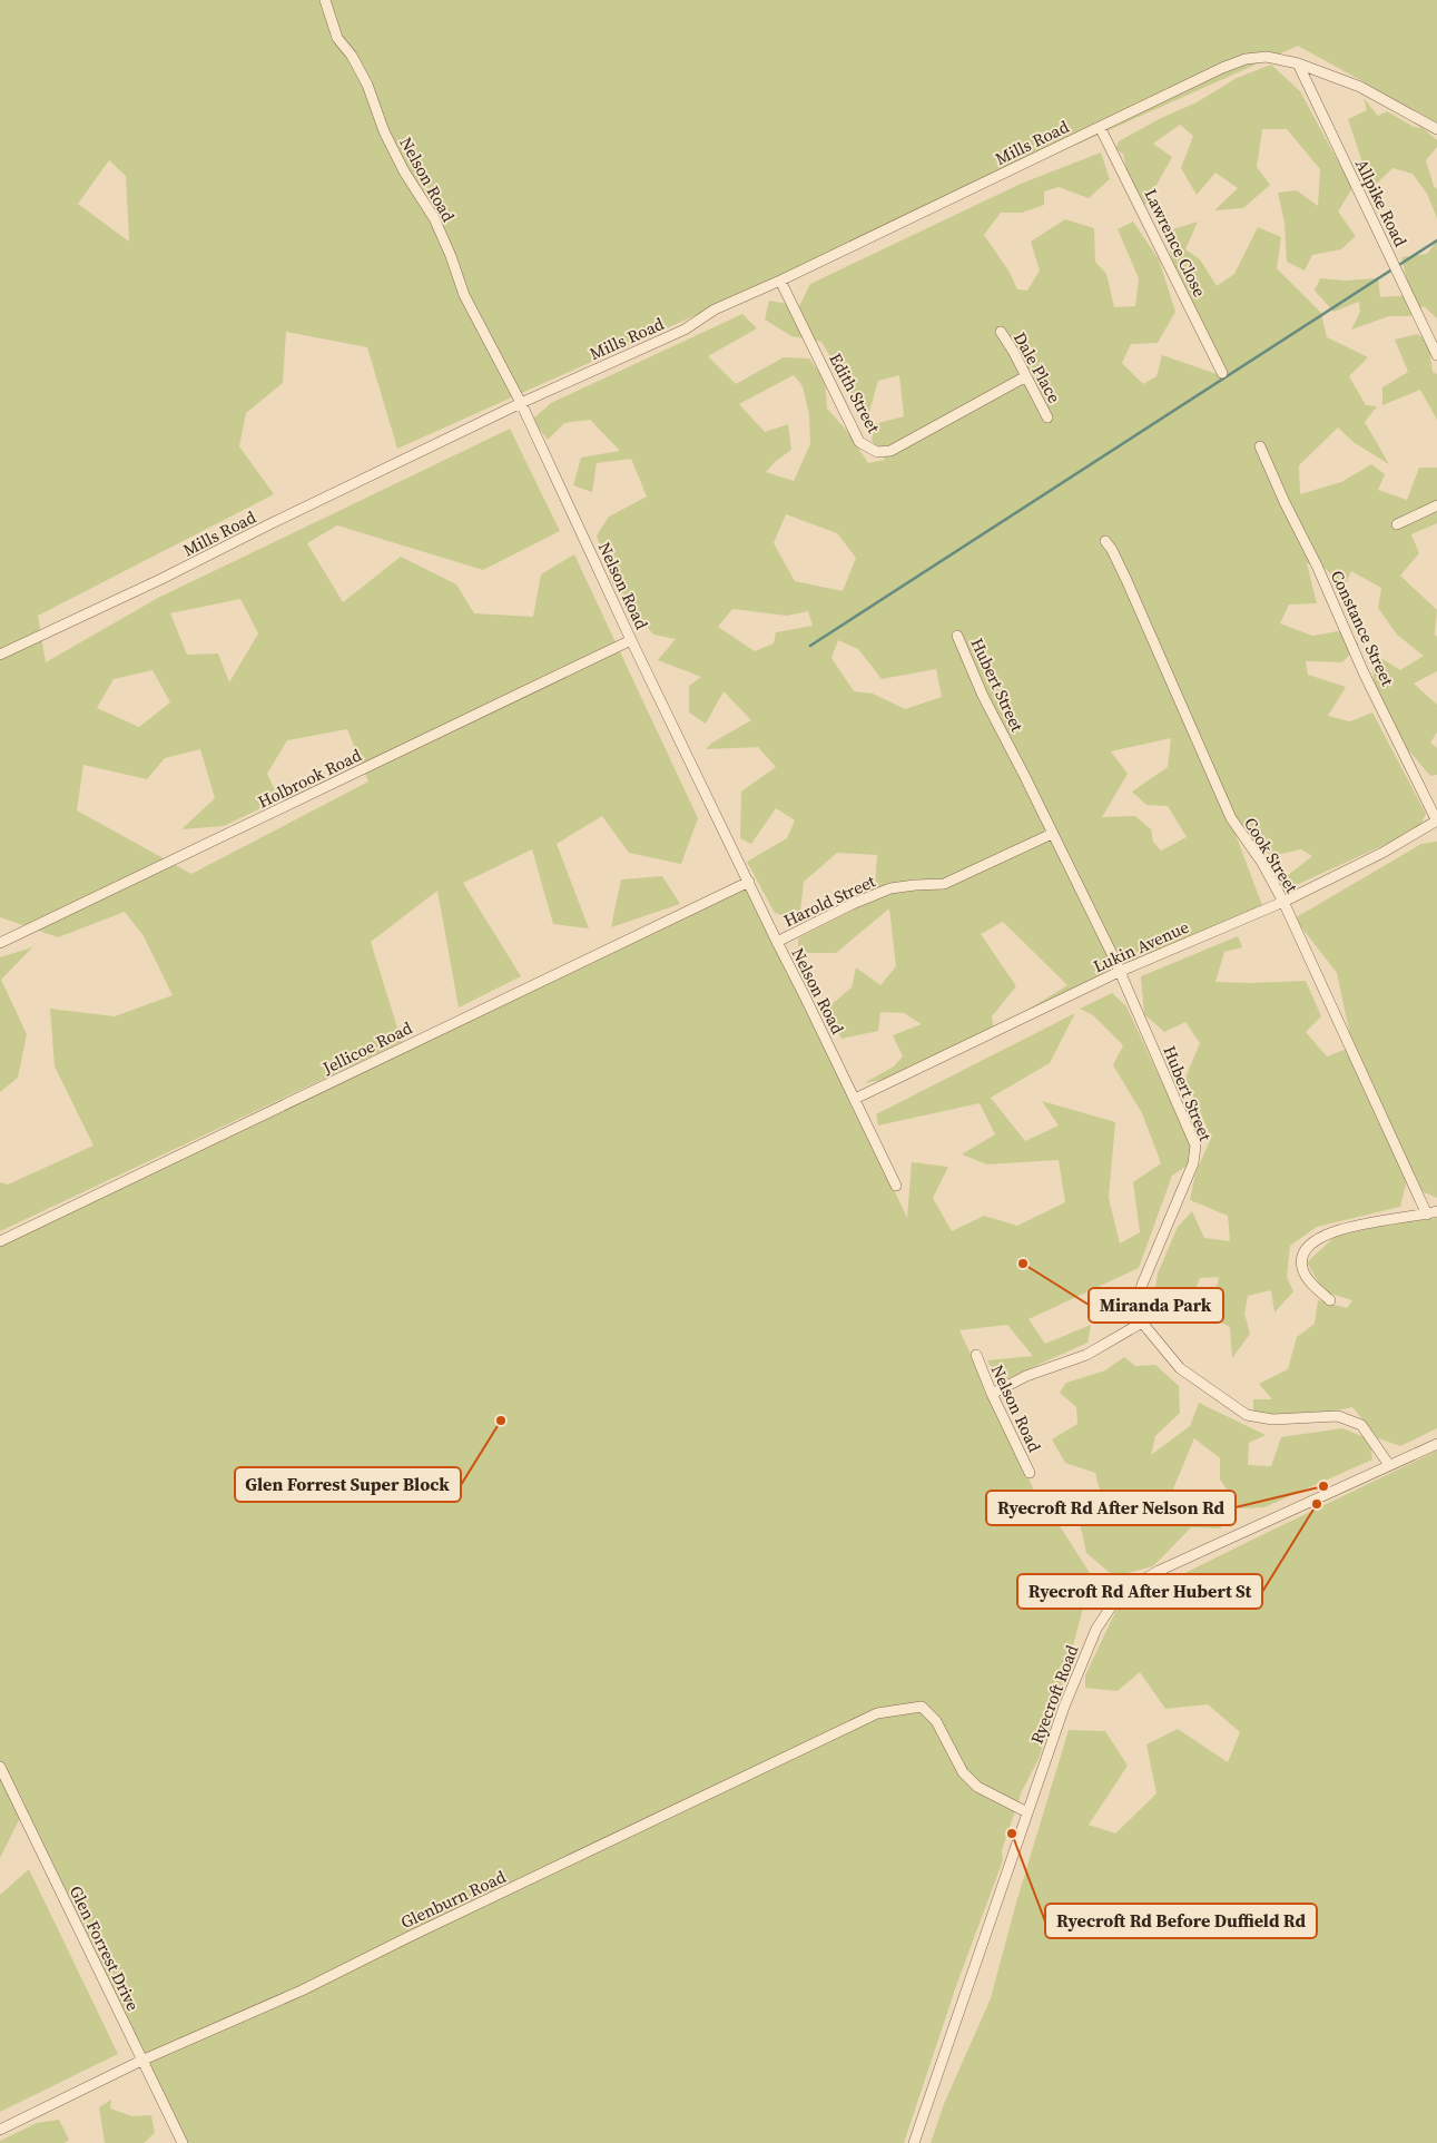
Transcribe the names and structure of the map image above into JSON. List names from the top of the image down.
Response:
{
  "streets": {
    "street": [
      "Mills Road",
      "Nelson Road",
      "Allpike Road",
      "Lawrence Close",
      "Dale Place",
      "Edith Street",
      "Constance Street",
      "Hubert Street",
      "Holbrook Road",
      "Cook Street",
      "Harold Street",
      "Lukin Avenue",
      "Jellicoe Road",
      "Ryecroft Road",
      "Glenburn Road",
      "Glen Forrest Drive"
    ]
  },
  "crossings": [
    ["Mills Road", "Nelson Road"],
    ["Mills Road", "Allpike Road"],
    ["Mills Road", "Lawrence Close"],
    ["Mills Road", "Edith Street"],
    ["Nelson Road", "Holbrook Road"],
    ["Nelson Road", "Harold Street"],
    ["Nelson Road", "Lukin Avenue"],
    ["Nelson Road", "Jellicoe Road"],
    ["Dale Place", "Edith Street"],
    ["Constance Street", "Lukin Avenue"],
    ["Hubert Street", "Harold Street"],
    ["Hubert Street", "Lukin Avenue"],
    ["Cook Street", "Lukin Avenue"],
    ["Ryecroft Road", "Glenburn Road"],
    ["Glenburn Road", "Glen Forrest Drive"]
  ],
  "places": [
    "Miranda Park",
    "Glen Forrest Super Block",
    "Ryecroft Rd After Nelson Rd",
    "Ryecroft Rd After Hubert St",
    "Ryecroft Rd Before Duffield Rd"
  ]
}
